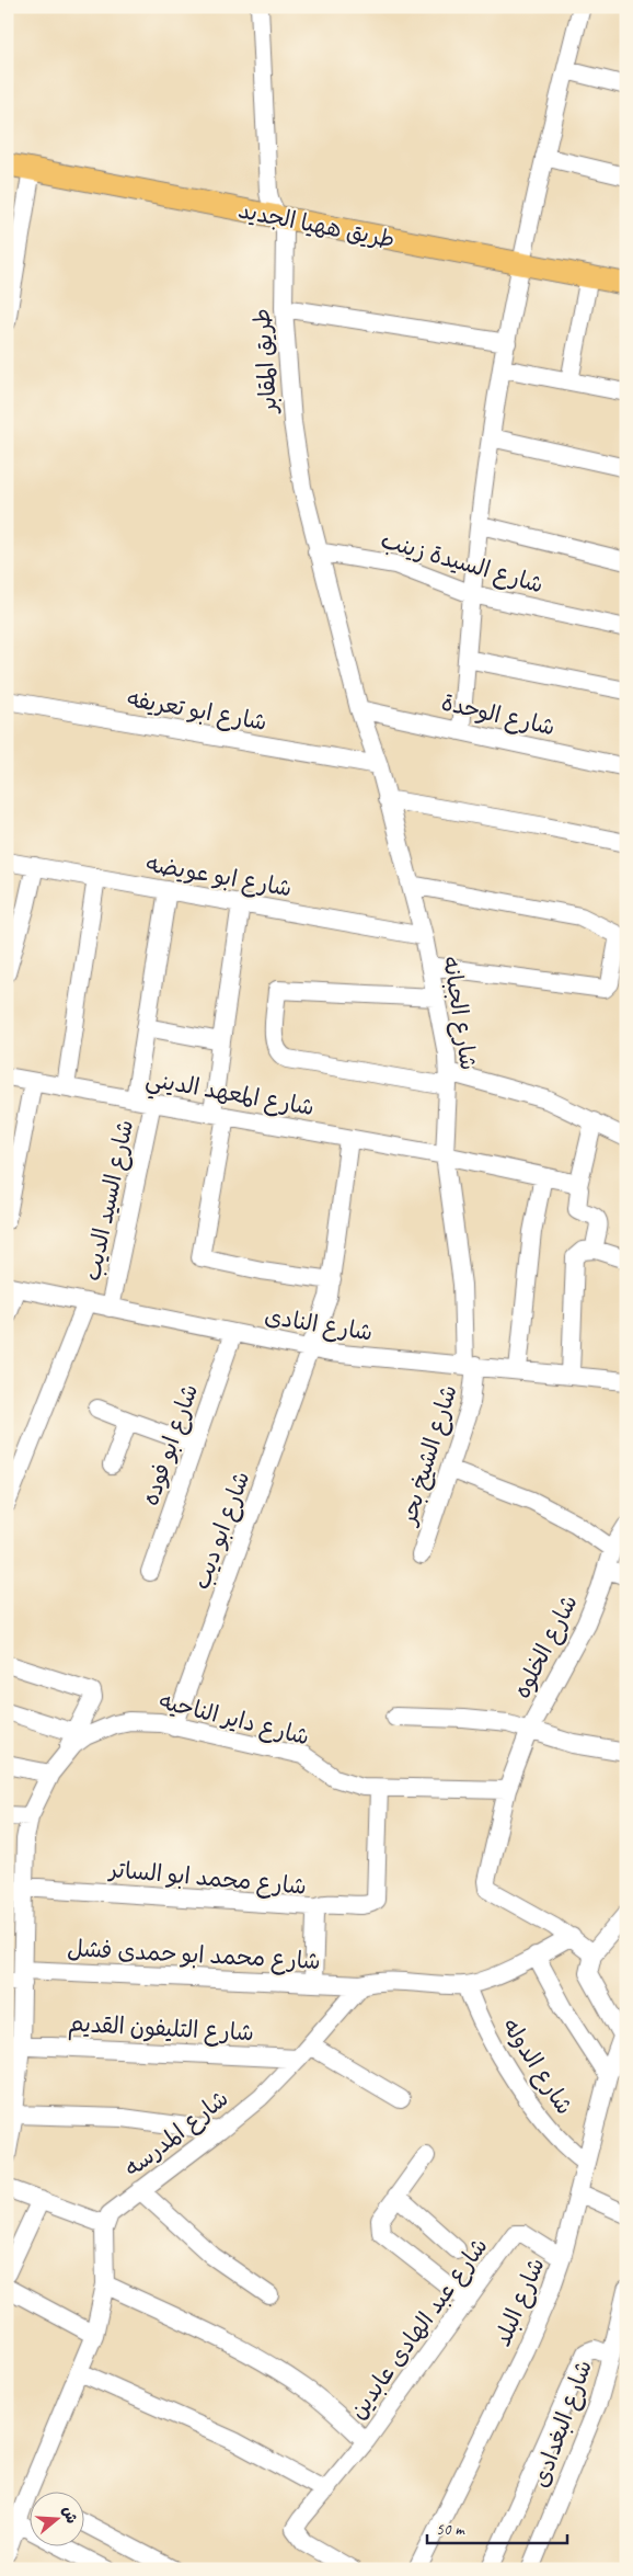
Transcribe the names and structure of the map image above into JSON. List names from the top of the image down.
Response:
{
  "streets": {
    "main road": ["طريق ههيا الجديد"],
    "street": [
      "طريق المقابر",
      "شارع السيدة زينب",
      "شارع ابو تعريفه",
      "شارع الوحدة",
      "شارع ابو عويضه",
      "شارع الجبانه",
      "شارع المعهد الديني",
      "شارع السيد الديب",
      "شارع النادى",
      "شارع ابو فوده",
      "شارع الشيخ بحر",
      "شارع ابو ديب",
      "شارع الخلوه",
      "شارع داير الناحيه",
      "شارع محمد ابو الساتر",
      "شارع محمد ابو حمدى فشل",
      "شارع التليفون القديم",
      "شارع الدوله",
      "شارع المدرسه",
      "شارع البلد",
      "شارع عبد الهادى عابدين",
      "شارع البغدادى"
    ]
  },
  "crossings": [
    ["طريق ههيا الجديد", "طريق المقابر"],
    ["طريق المقابر", "شارع السيدة زينب"],
    ["طريق المقابر", "شارع الوحدة"],
    ["طريق المقابر", "شارع الجبانه"],
    ["شارع ابو تعريفه", "شارع الجبانه"],
    ["شارع الوحدة", "شارع الجبانه"],
    ["شارع ابو عويضه", "شارع الجبانه"],
    ["شارع الجبانه", "شارع المعهد الديني"],
    ["شارع الجبانه", "شارع النادى"],
    ["شارع الجبانه", "شارع الشيخ بحر"],
    ["شارع المعهد الديني", "شارع السيد الديب"],
    ["شارع المعهد الديني", "شارع ابو ديب"],
    ["شارع السيد الديب", "شارع النادى"],
    ["شارع النادى", "شارع ابو فوده"],
    ["شارع النادى", "شارع الشيخ بحر"],
    ["شارع النادى", "شارع ابو ديب"],
    ["شارع ابو ديب", "شارع داير الناحيه"],
    ["شارع الخلوه", "شارع داير الناحيه"],
    ["شارع داير الناحيه", "شارع محمد ابو الساتر"],
    ["شارع داير الناحيه", "شارع محمد ابو حمدى فشل"],
    ["شارع داير الناحيه", "شارع التليفون القديم"],
    ["شارع محمد ابو الساتر", "شارع محمد ابو حمدى فشل"],
    ["شارع محمد ابو حمدى فشل", "شارع المدرسه"],
    ["شارع التليفون القديم", "شارع المدرسه"],
    ["شارع الدوله", "شارع البلد"],
    ["شارع البلد", "شارع عبد الهادى عابدين"]
  ],
  "scale_bar": "50 m",
  "north": "right"
}
